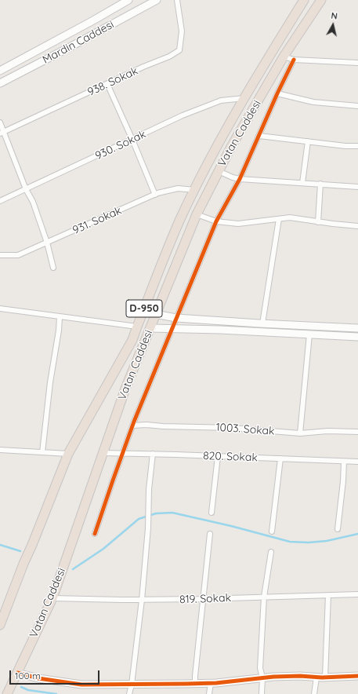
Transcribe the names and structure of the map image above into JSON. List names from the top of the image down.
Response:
{
  "streets": {
    "highway": ["Vatan Caddesi", "D-950"],
    "street": [
      "Mardin Caddesi",
      "938. Sokak",
      "930. Sokak",
      "931. Sokak",
      "1003. Sokak",
      "820. Sokak",
      "819. Sokak"
    ]
  },
  "crossings": [
    ["Vatan Caddesi", "930. Sokak"],
    ["Vatan Caddesi", "931. Sokak"],
    ["Vatan Caddesi", "820. Sokak"],
    ["Vatan Caddesi", "819. Sokak"]
  ],
  "scale_bar": "100 m",
  "north": "top"
}
